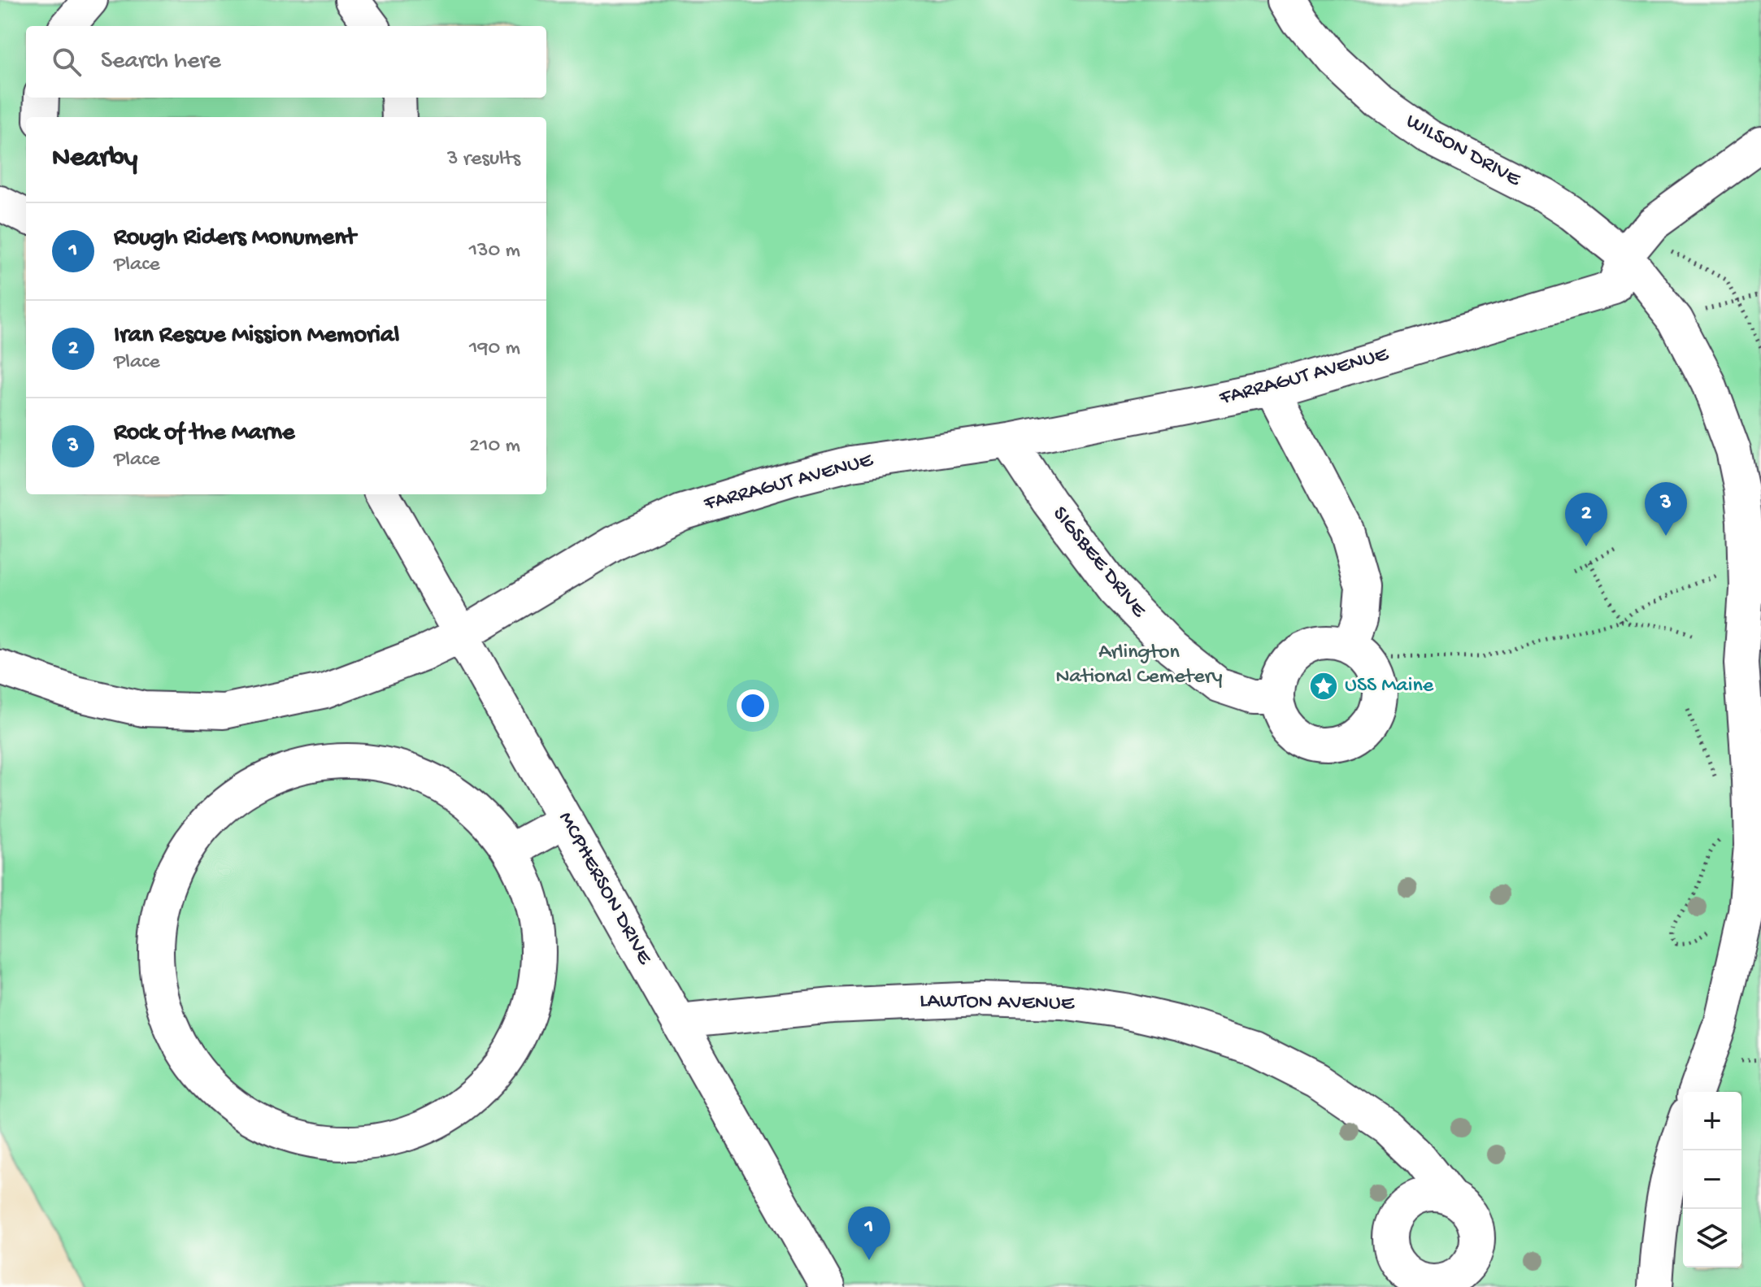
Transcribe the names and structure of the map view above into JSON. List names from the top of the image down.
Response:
{
  "streets": {
    "lane": [
      "WILSON DRIVE",
      "FARRAGUT AVENUE",
      "SIGSBEE DRIVE",
      "MCPHERSON DRIVE",
      "LAWTON AVENUE"
    ]
  },
  "crossings": [
    ["WILSON DRIVE", "FARRAGUT AVENUE"],
    ["FARRAGUT AVENUE", "SIGSBEE DRIVE"],
    ["FARRAGUT AVENUE", "MCPHERSON DRIVE"],
    ["MCPHERSON DRIVE", "LAWTON AVENUE"]
  ],
  "parks": ["Arlington National Cemetery"],
  "places": {
    "place": ["USS Maine"]
  },
  "page": {
    "search": "Search here",
    "heading": ["Nearby", "3 results"],
    "list": [
      {
        "mark": "1",
        "name": "Rough Riders Monument",
        "note": "Place",
        "value": "130 m"
      },
      {
        "mark": "2",
        "name": "Iran Rescue Mission Memorial",
        "note": "Place",
        "value": "190 m"
      },
      {
        "mark": "3",
        "name": "Rock of the Marne",
        "note": "Place",
        "value": "210 m"
      }
    ],
    "pins": ["3", "2", "1"],
    "map_buttons": ["+", "−"]
  }
}
